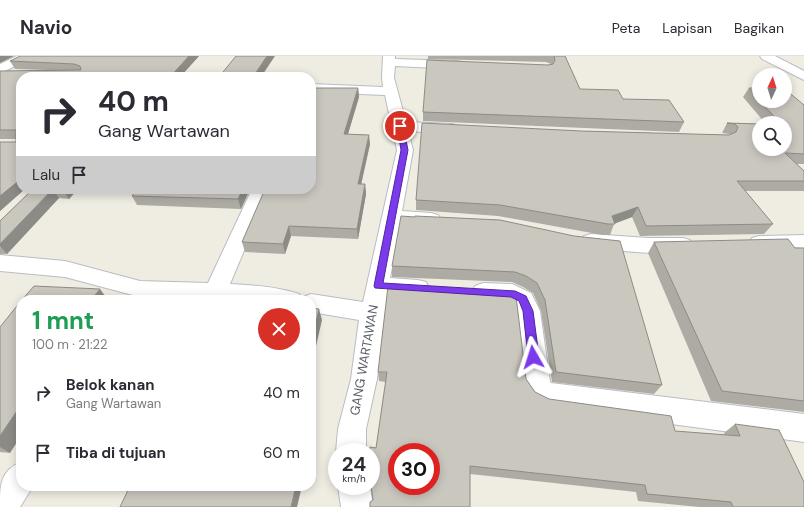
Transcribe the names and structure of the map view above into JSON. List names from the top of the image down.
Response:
{
  "streets": {
    "street": ["GANG WARTAWAN"]
  },
  "north": "top",
  "page": {
    "header": "Navio",
    "nav": ["Peta", "Lapisan", "Bagikan"],
    "turn": ["40 m", "Gang Wartawan"],
    "then": "Lalu",
    "heading": ["1 mnt", "100 m · 21:22"],
    "list": [
      {
        "name": "Belok kanan",
        "note": "Gang Wartawan",
        "value": "40 m"
      },
      {
        "name": "Tiba di tujuan",
        "value": "60 m"
      }
    ],
    "speed": "24 km/h",
    "limit": "30"
  }
}
